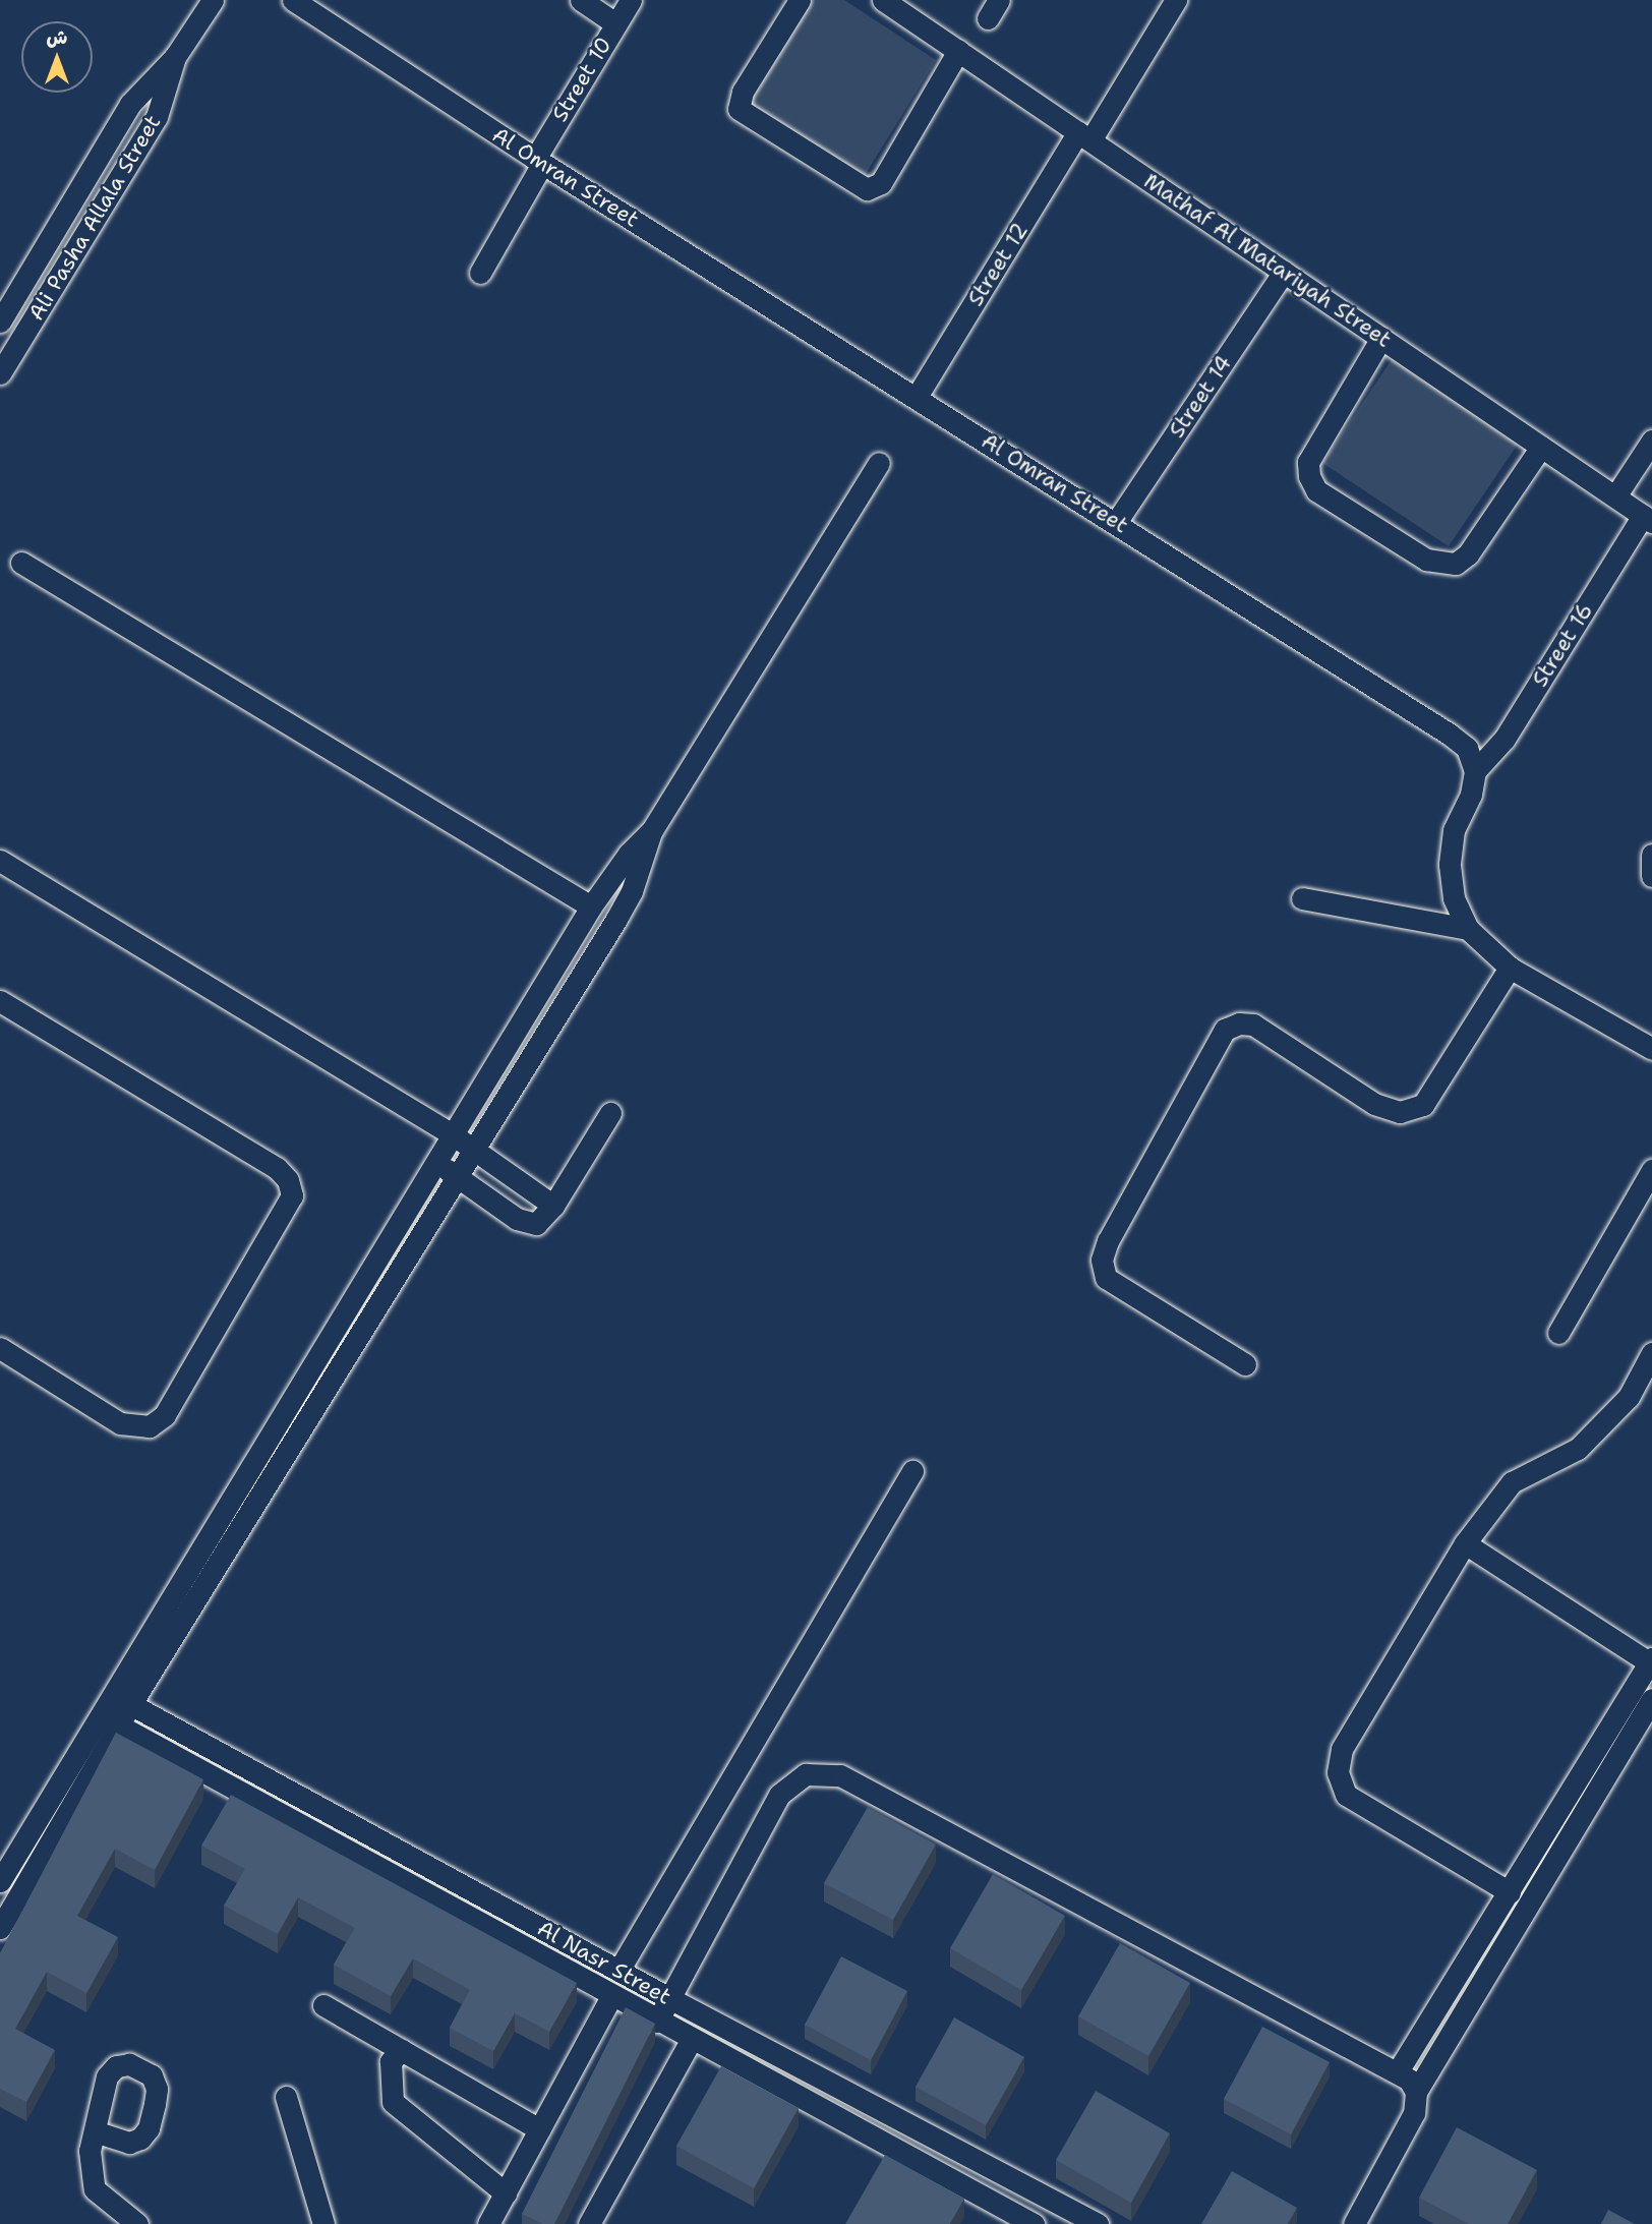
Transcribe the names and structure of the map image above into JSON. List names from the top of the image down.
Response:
{
  "streets": {
    "street": [
      "Street 10",
      "Al Omran Street",
      "Ali Pasha Allala Street",
      "Mathaf Al Matariyah Street",
      "Street 12",
      "Street 14",
      "Street 16",
      "Al Nasr Street"
    ]
  },
  "crossings": [
    ["Street 10", "Al Omran Street"],
    ["Al Omran Street", "Street 12"],
    ["Al Omran Street", "Street 14"],
    ["Al Omran Street", "Street 16"],
    ["Mathaf Al Matariyah Street", "Street 12"],
    ["Mathaf Al Matariyah Street", "Street 14"],
    ["Mathaf Al Matariyah Street", "Street 16"]
  ],
  "north": "top"
}
